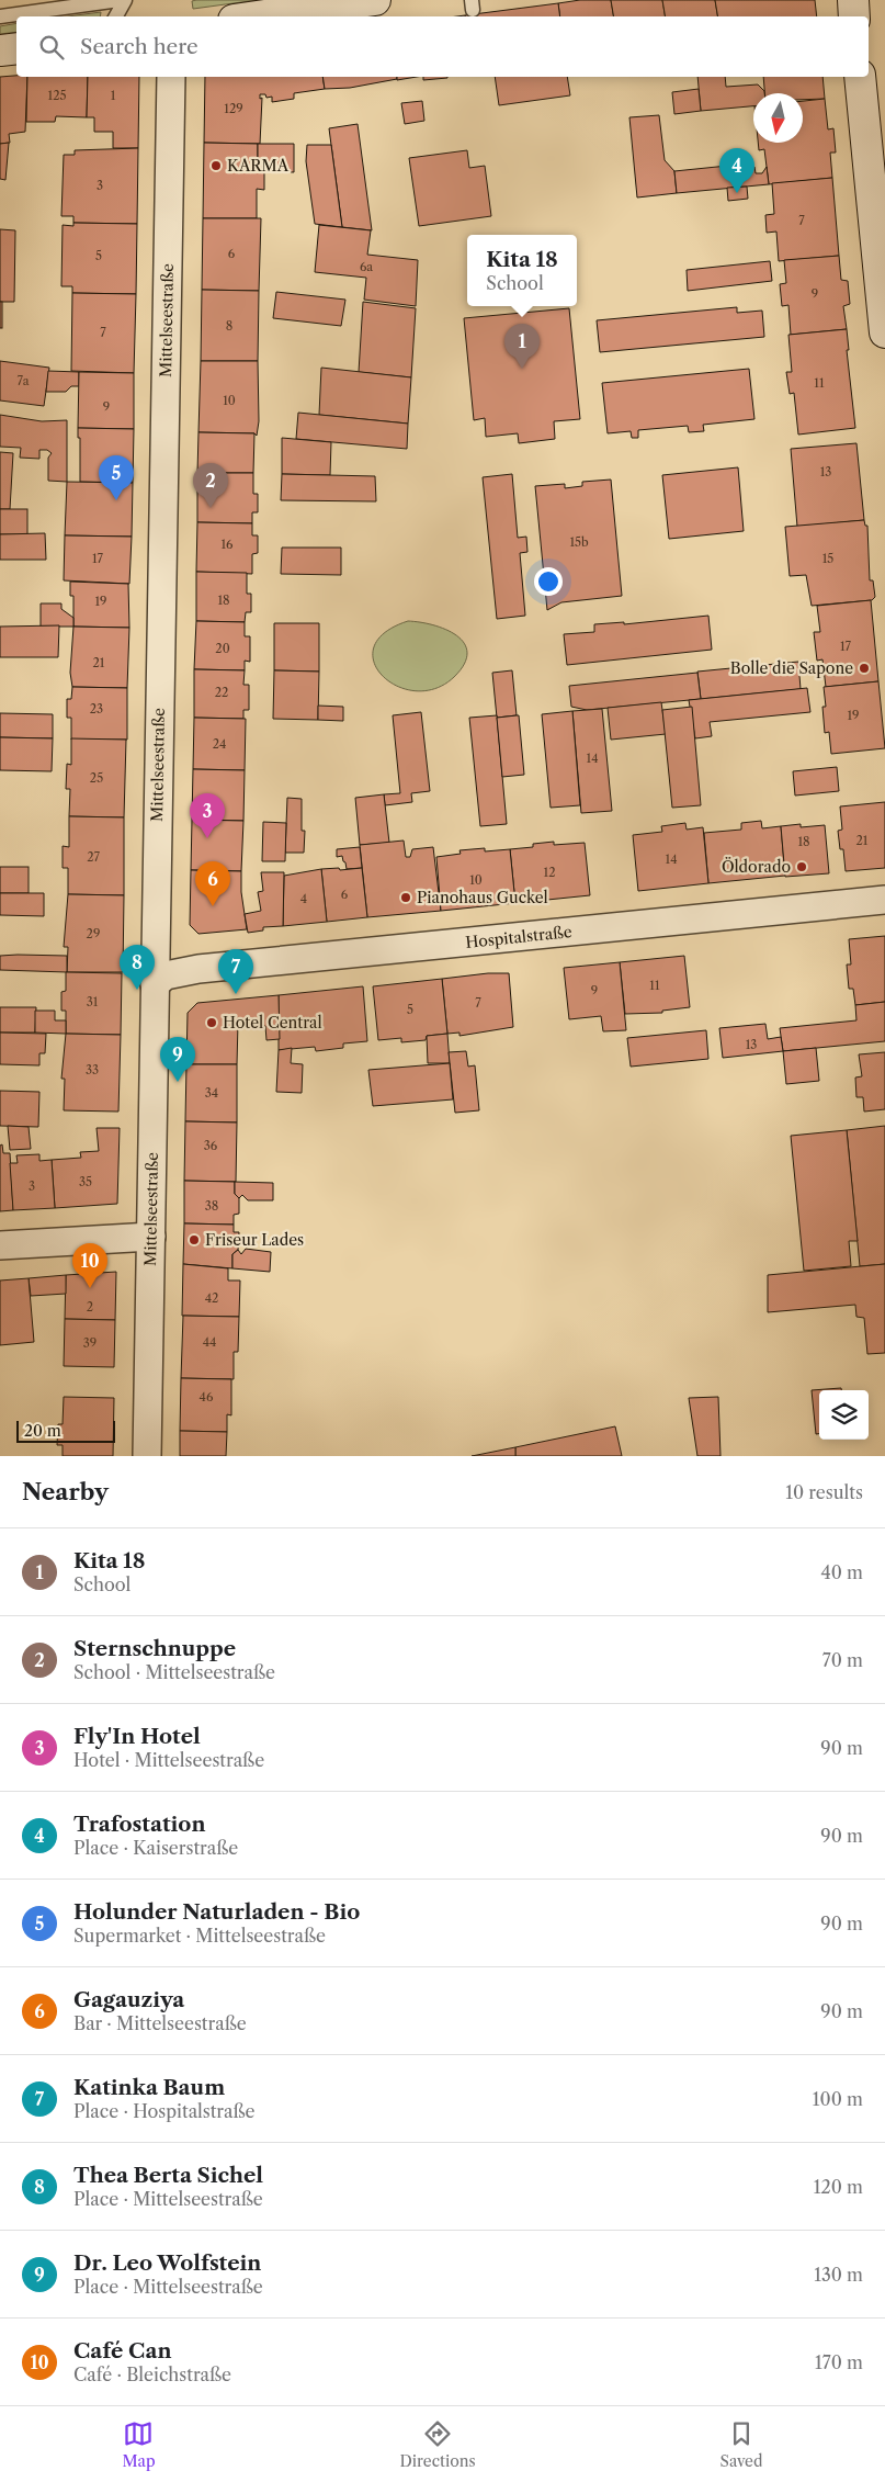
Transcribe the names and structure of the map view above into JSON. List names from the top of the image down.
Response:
{
  "streets": {
    "street": ["Mittelseestraße", "Hospitalstraße"]
  },
  "crossings": [
    ["Mittelseestraße", "Hospitalstraße"]
  ],
  "places": [
    "KARMA",
    "Bolle die Sapone",
    "Öldorado",
    "Pianohaus Guckel",
    "Hotel Central",
    "Friseur Lades"
  ],
  "house_numbers": [
    "125",
    "1",
    "129",
    "3",
    "7",
    "6",
    "5",
    "6a",
    "9",
    "8",
    "7",
    "7a",
    "11",
    "10",
    "9",
    "13",
    "15b",
    "16",
    "17",
    "15",
    "18",
    "19",
    "17",
    "20",
    "21",
    "22",
    "23",
    "19",
    "24",
    "14",
    "25",
    "21",
    "18",
    "27",
    "14",
    "12",
    "10",
    "6",
    "4",
    "29",
    "11",
    "9",
    "31",
    "7",
    "5",
    "13",
    "33",
    "34",
    "36",
    "35",
    "3",
    "38",
    "42",
    "2",
    "44",
    "39",
    "46"
  ],
  "scale_bar": "20 m",
  "north": "bottom",
  "page": {
    "search": "Search here",
    "pins": [
      "4",
      "1",
      "5",
      "2",
      "3",
      "6",
      "8",
      "7",
      "9",
      "10"
    ],
    "popup": ["Kita 18", "School"],
    "scale": "20 m",
    "heading": ["Nearby", "10 results"],
    "list": [
      {
        "mark": "1",
        "name": "Kita 18",
        "note": "School",
        "value": "40 m"
      },
      {
        "mark": "2",
        "name": "Sternschnuppe",
        "note": "School · Mittelseestraße",
        "value": "70 m"
      },
      {
        "mark": "3",
        "name": "Fly'In Hotel",
        "note": "Hotel · Mittelseestraße",
        "value": "90 m"
      },
      {
        "mark": "4",
        "name": "Trafostation",
        "note": "Place · Kaiserstraße",
        "value": "90 m"
      },
      {
        "mark": "5",
        "name": "Holunder Naturladen - Bio",
        "note": "Supermarket · Mittelseestraße",
        "value": "90 m"
      },
      {
        "mark": "6",
        "name": "Gagauziya",
        "note": "Bar · Mittelseestraße",
        "value": "90 m"
      },
      {
        "mark": "7",
        "name": "Katinka Baum",
        "note": "Place · Hospitalstraße",
        "value": "100 m"
      },
      {
        "mark": "8",
        "name": "Thea Berta Sichel",
        "note": "Place · Mittelseestraße",
        "value": "120 m"
      },
      {
        "mark": "9",
        "name": "Dr. Leo Wolfstein",
        "note": "Place · Mittelseestraße",
        "value": "130 m"
      },
      {
        "mark": "10",
        "name": "Café Can",
        "note": "Café · Bleichstraße",
        "value": "170 m"
      }
    ],
    "nav": ["Map", "Directions", "Saved"]
  }
}
